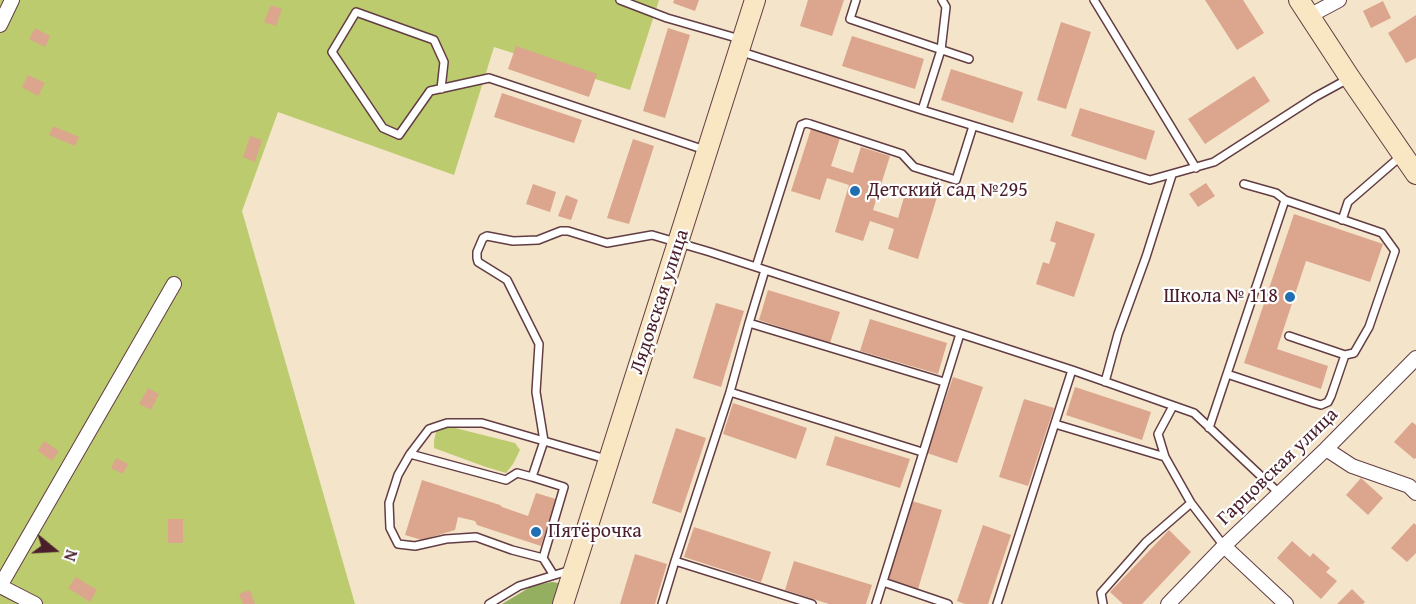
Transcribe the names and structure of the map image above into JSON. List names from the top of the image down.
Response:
{
  "streets": {
    "main road": ["Лядовская улица"],
    "street": ["Гарцовская улица"]
  },
  "places": ["Детский сад №295", "Школа № 118", "Пятёрочка"],
  "north": "right"
}
